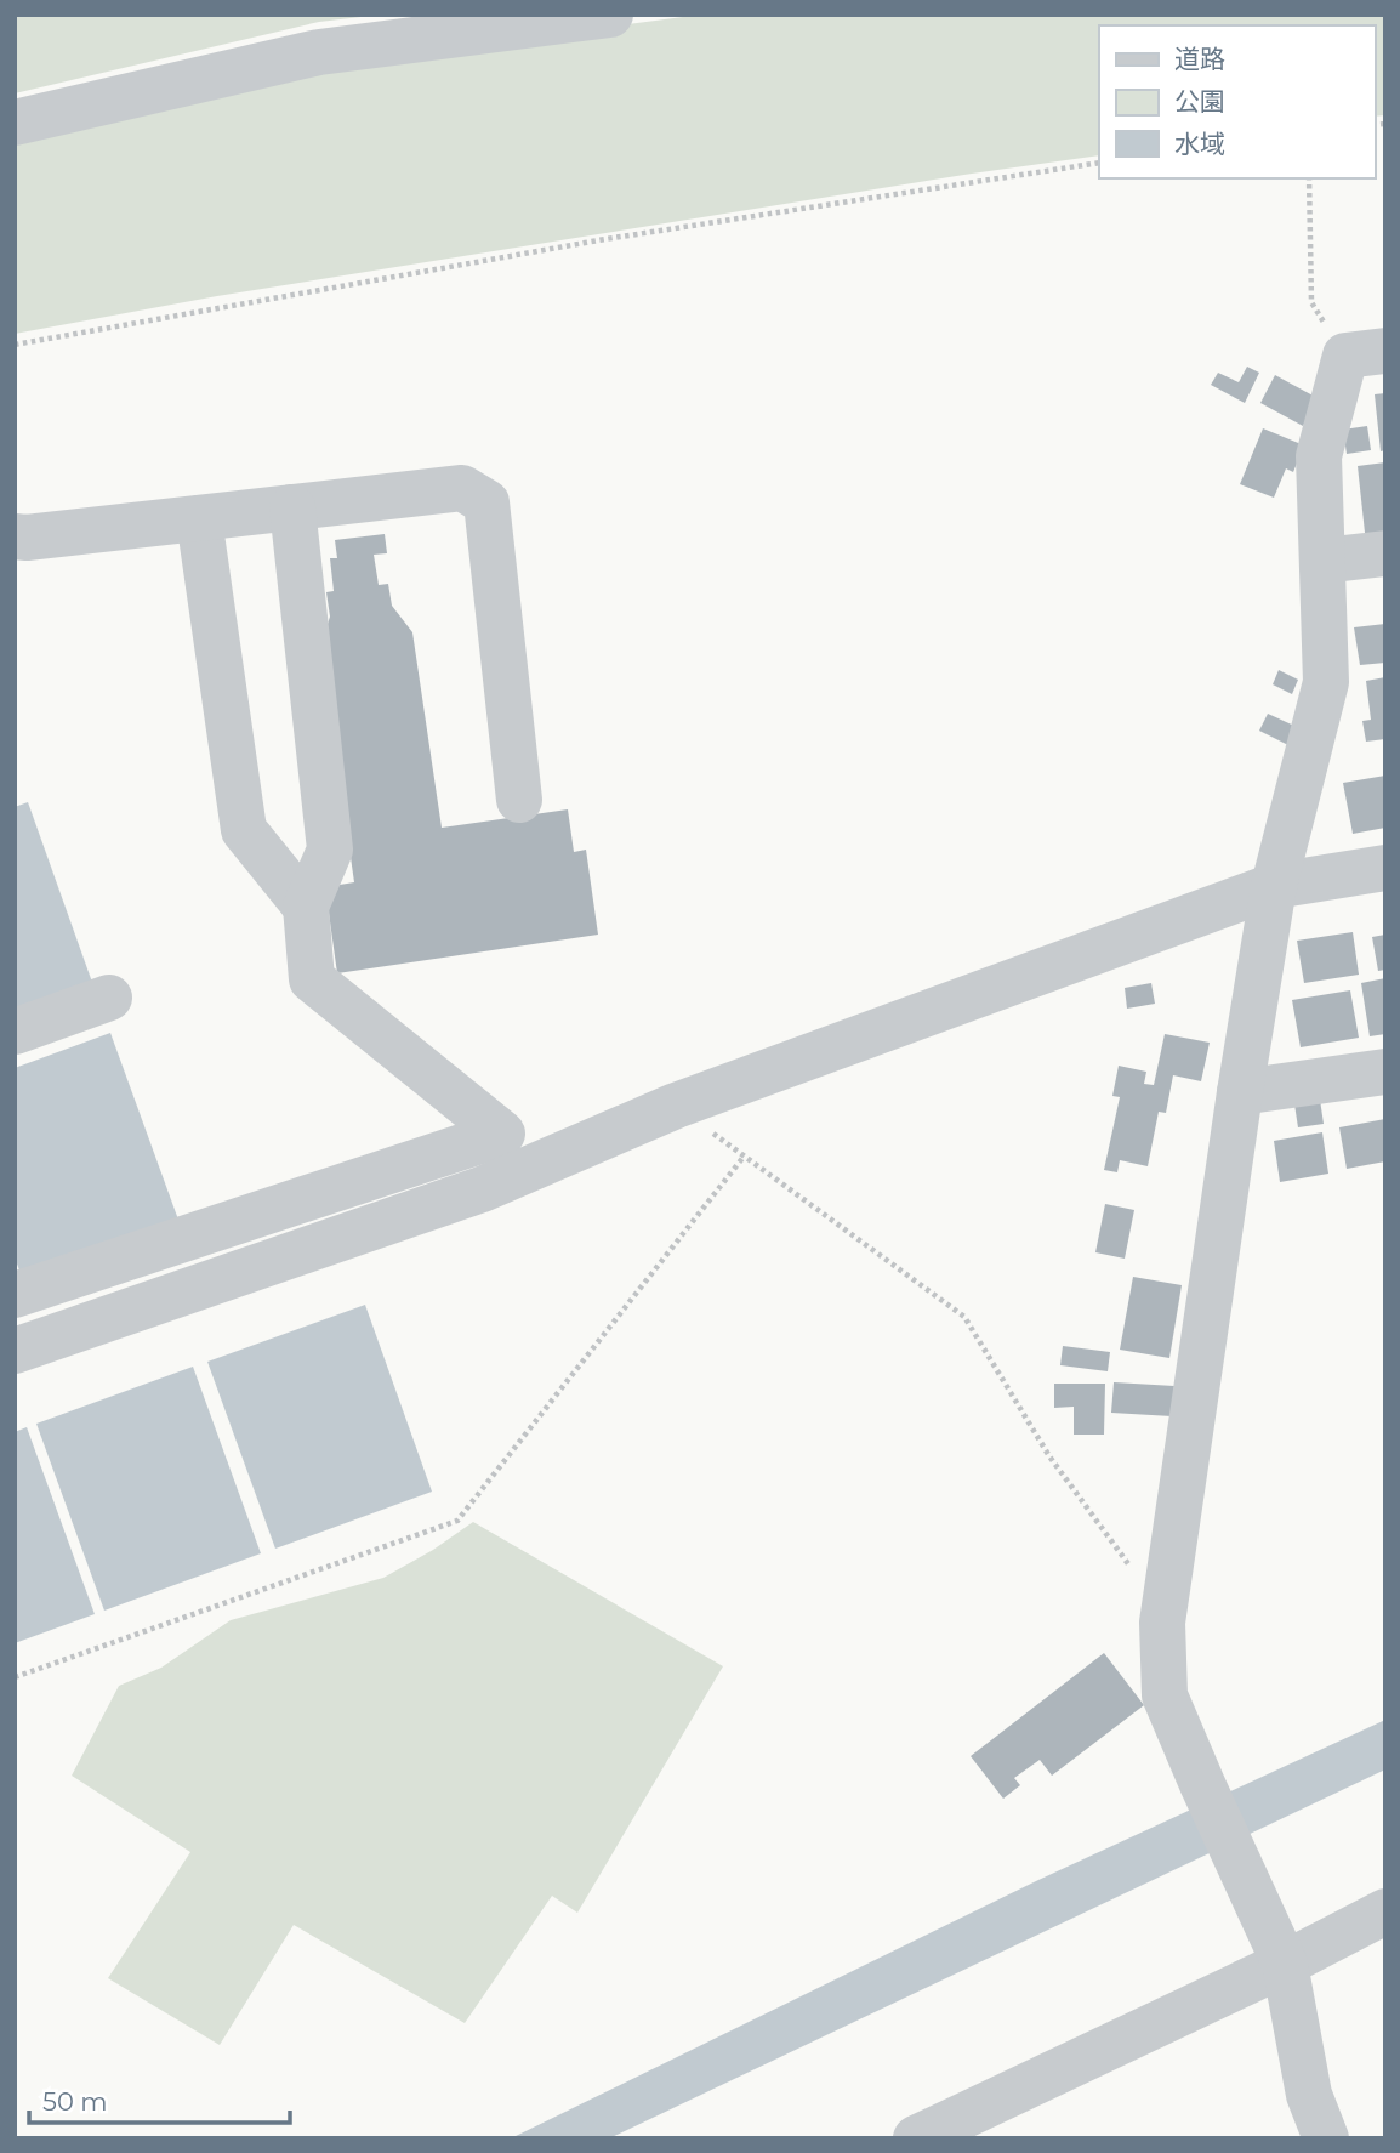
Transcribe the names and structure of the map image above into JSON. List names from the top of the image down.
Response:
{
  "legend": ["道路", "公園", "水域"],
  "scale_bar": "50 m"
}
